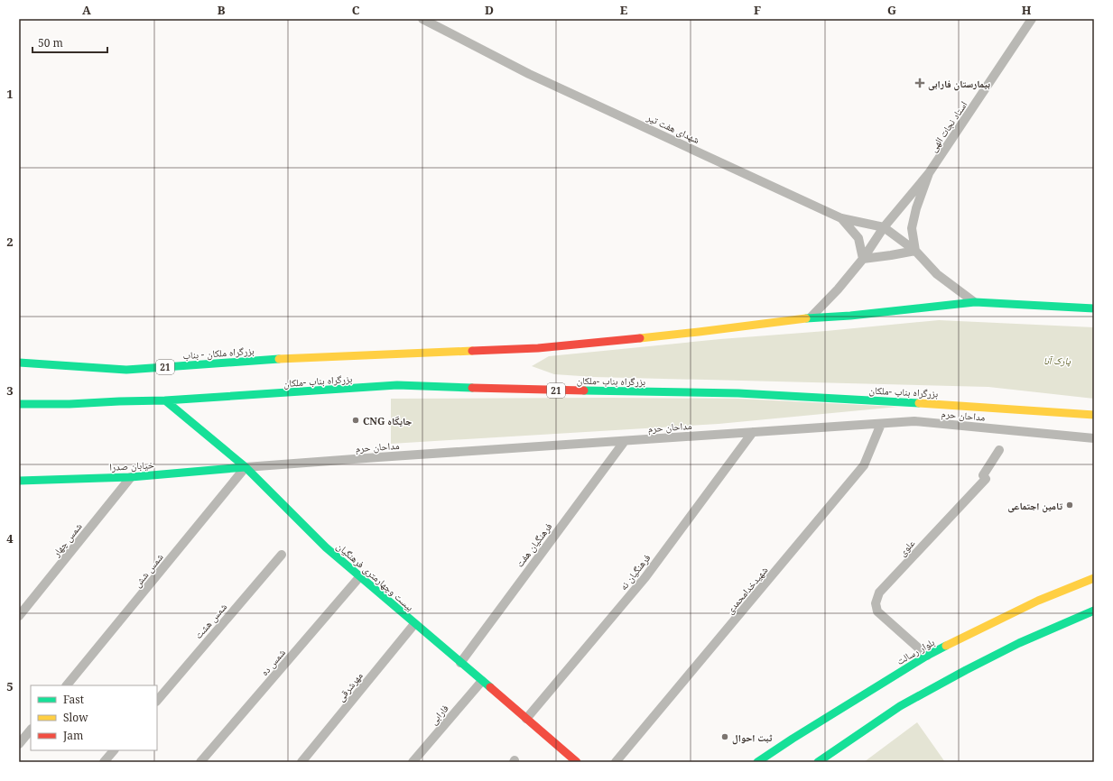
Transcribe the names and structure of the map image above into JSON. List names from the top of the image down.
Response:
{
  "streets": {
    "main road": [
      "بزرگراه ملکان - بناب",
      "21",
      "بزرگراه بناب -ملکان",
      "خیابان صدرا",
      "بیست وچهارمتری فرهنگیان",
      "بلوار رسالت"
    ],
    "street": [
      "استاد نجات الهی",
      "شهدای هفت تیر",
      "مداحان حرم",
      "شمس چهار",
      "فرهنگیان هفت",
      "علوی",
      "شمس شش",
      "فرهنگیان نه",
      "شهیدخدامحمدی",
      "شمس هشت",
      "شمس ده",
      "مهرشرقی",
      "فارابی"
    ]
  },
  "crossings": [
    ["شهدای هفت تیر", "21"],
    ["بزرگراه ملکان - بناب", "21"],
    ["بزرگراه بناب -ملکان", "بیست وچهارمتری فرهنگیان"],
    ["مداحان حرم", "خیابان صدرا"],
    ["مداحان حرم", "فرهنگیان هفت"],
    ["مداحان حرم", "شمس شش"],
    ["مداحان حرم", "فرهنگیان نه"],
    ["مداحان حرم", "بیست وچهارمتری فرهنگیان"],
    ["مداحان حرم", "شهیدخدامحمدی"],
    ["خیابان صدرا", "شمس چهار"],
    ["خیابان صدرا", "شمس شش"],
    ["خیابان صدرا", "بیست وچهارمتری فرهنگیان"],
    ["فرهنگیان هفت", "بیست وچهارمتری فرهنگیان"],
    ["علوی", "بلوار رسالت"],
    ["شمس شش", "بیست وچهارمتری فرهنگیان"],
    ["فرهنگیان نه", "بیست وچهارمتری فرهنگیان"],
    ["بیست وچهارمتری فرهنگیان", "شمس ده"],
    ["بیست وچهارمتری فرهنگیان", "مهرشرقی"],
    ["بیست وچهارمتری فرهنگیان", "فارابی"]
  ],
  "parks": ["پارک آنا"],
  "places": {
    "health": ["بیمارستان فارابی"],
    "other": ["CNG جایگاه", "تامین اجتماعی", "ثبت احوال"]
  },
  "legend": ["Fast", "Slow", "Jam"],
  "scale_bar": "50 m",
  "grid": {
    "columns": [
      "A",
      "B",
      "C",
      "D",
      "E",
      "F",
      "G",
      "H"
    ],
    "rows": [
      "1",
      "2",
      "3",
      "4",
      "5"
    ]
  }
}
